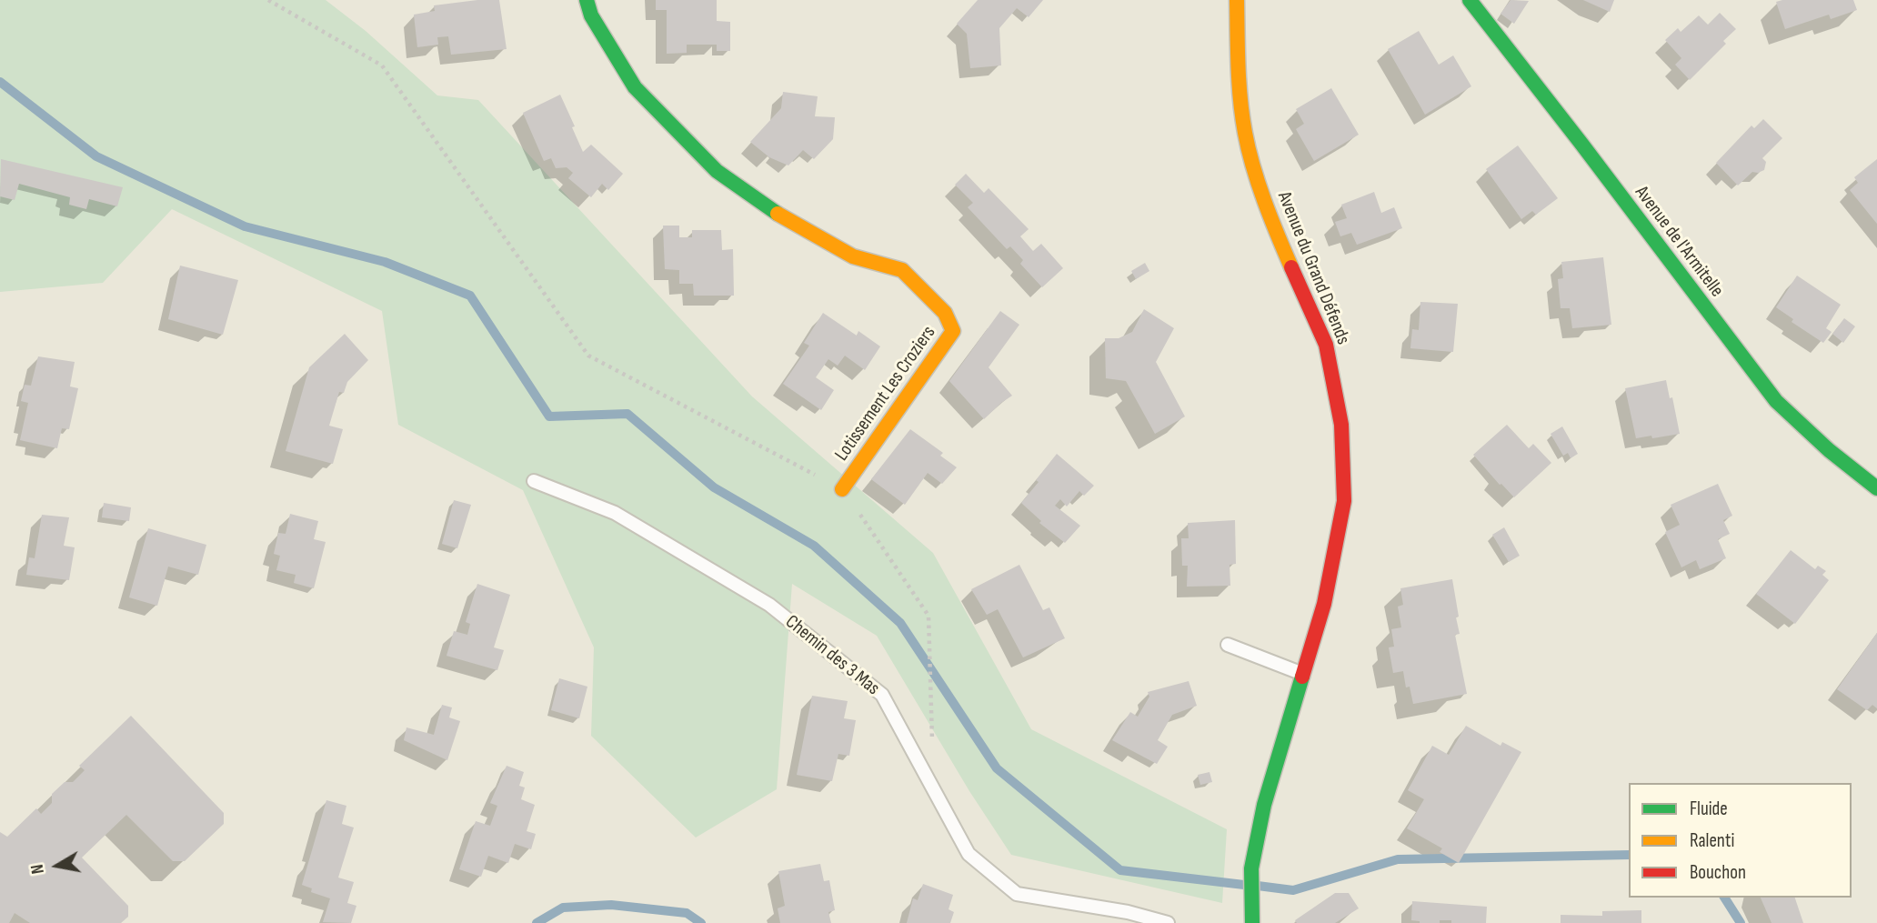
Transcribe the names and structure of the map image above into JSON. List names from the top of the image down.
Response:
{
  "streets": {
    "street": ["Avenue de l'Armitelle", "Avenue du Grand Défends", "Lotissement Les Croziers"],
    "lane": ["Chemin des 3 Mas"]
  },
  "legend": ["Fluide", "Ralenti", "Bouchon"],
  "north": "left"
}
